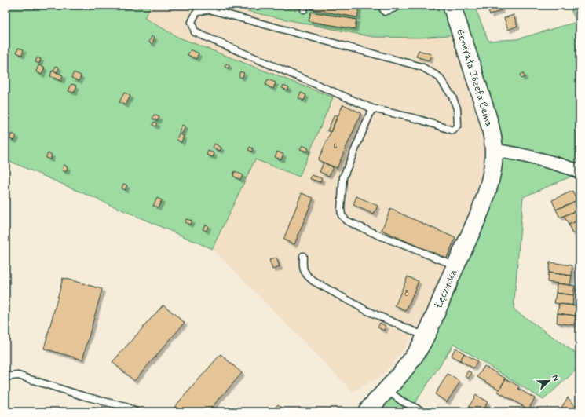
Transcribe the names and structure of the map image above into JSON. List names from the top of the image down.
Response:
{
  "streets": {
    "street": ["Generała Józefa Bema", "Łęczycka"]
  },
  "crossings": [
    ["Generała Józefa Bema", "Łęczycka"]
  ],
  "house_numbers": ["6", "8"],
  "north": "top right"
}
